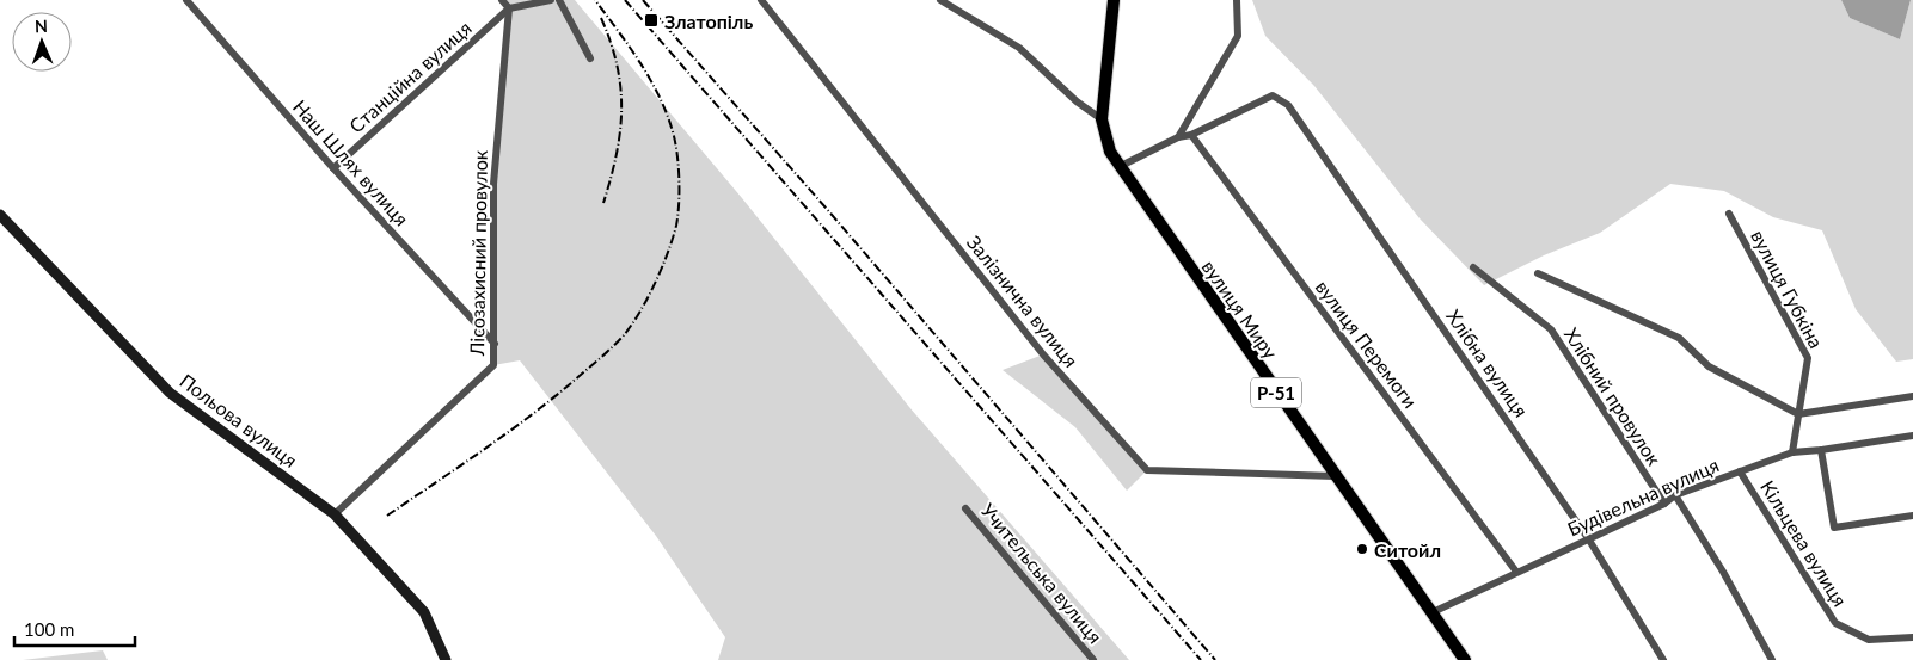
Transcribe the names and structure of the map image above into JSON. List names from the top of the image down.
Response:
{
  "streets": {
    "main road": ["вулиця Миру", "Р-51", "Польова вулиця"],
    "street": [
      "Станційна вулиця",
      "Наш Шлях вулиця",
      "Лісозахисний провулок",
      "вулиця Губкіна",
      "Залізнична вулиця",
      "вулиця Перемоги",
      "Хлібна вулиця",
      "Хлібний провулок",
      "Будівельна вулиця",
      "Кільцева вулиця",
      "Учительська вулиця"
    ]
  },
  "crossings": [
    ["Станційна вулиця", "Наш Шлях вулиця"],
    ["Станційна вулиця", "Лісозахисний провулок"],
    ["Наш Шлях вулиця", "Лісозахисний провулок"],
    ["Лісозахисний провулок", "Польова вулиця"],
    ["вулиця Губкіна", "Будівельна вулиця"],
    ["Залізнична вулиця", "вулиця Миру"],
    ["вулиця Миру", "Р-51"],
    ["вулиця Миру", "Будівельна вулиця"],
    ["вулиця Перемоги", "Хлібна вулиця"],
    ["вулиця Перемоги", "Будівельна вулиця"],
    ["Хлібна вулиця", "Будівельна вулиця"],
    ["Хлібний провулок", "Будівельна вулиця"],
    ["Будівельна вулиця", "Кільцева вулиця"]
  ],
  "places": {
    "transit": ["Златопіль"],
    "other": ["Ситойл"]
  },
  "scale_bar": "100 m",
  "north": "top"
}
